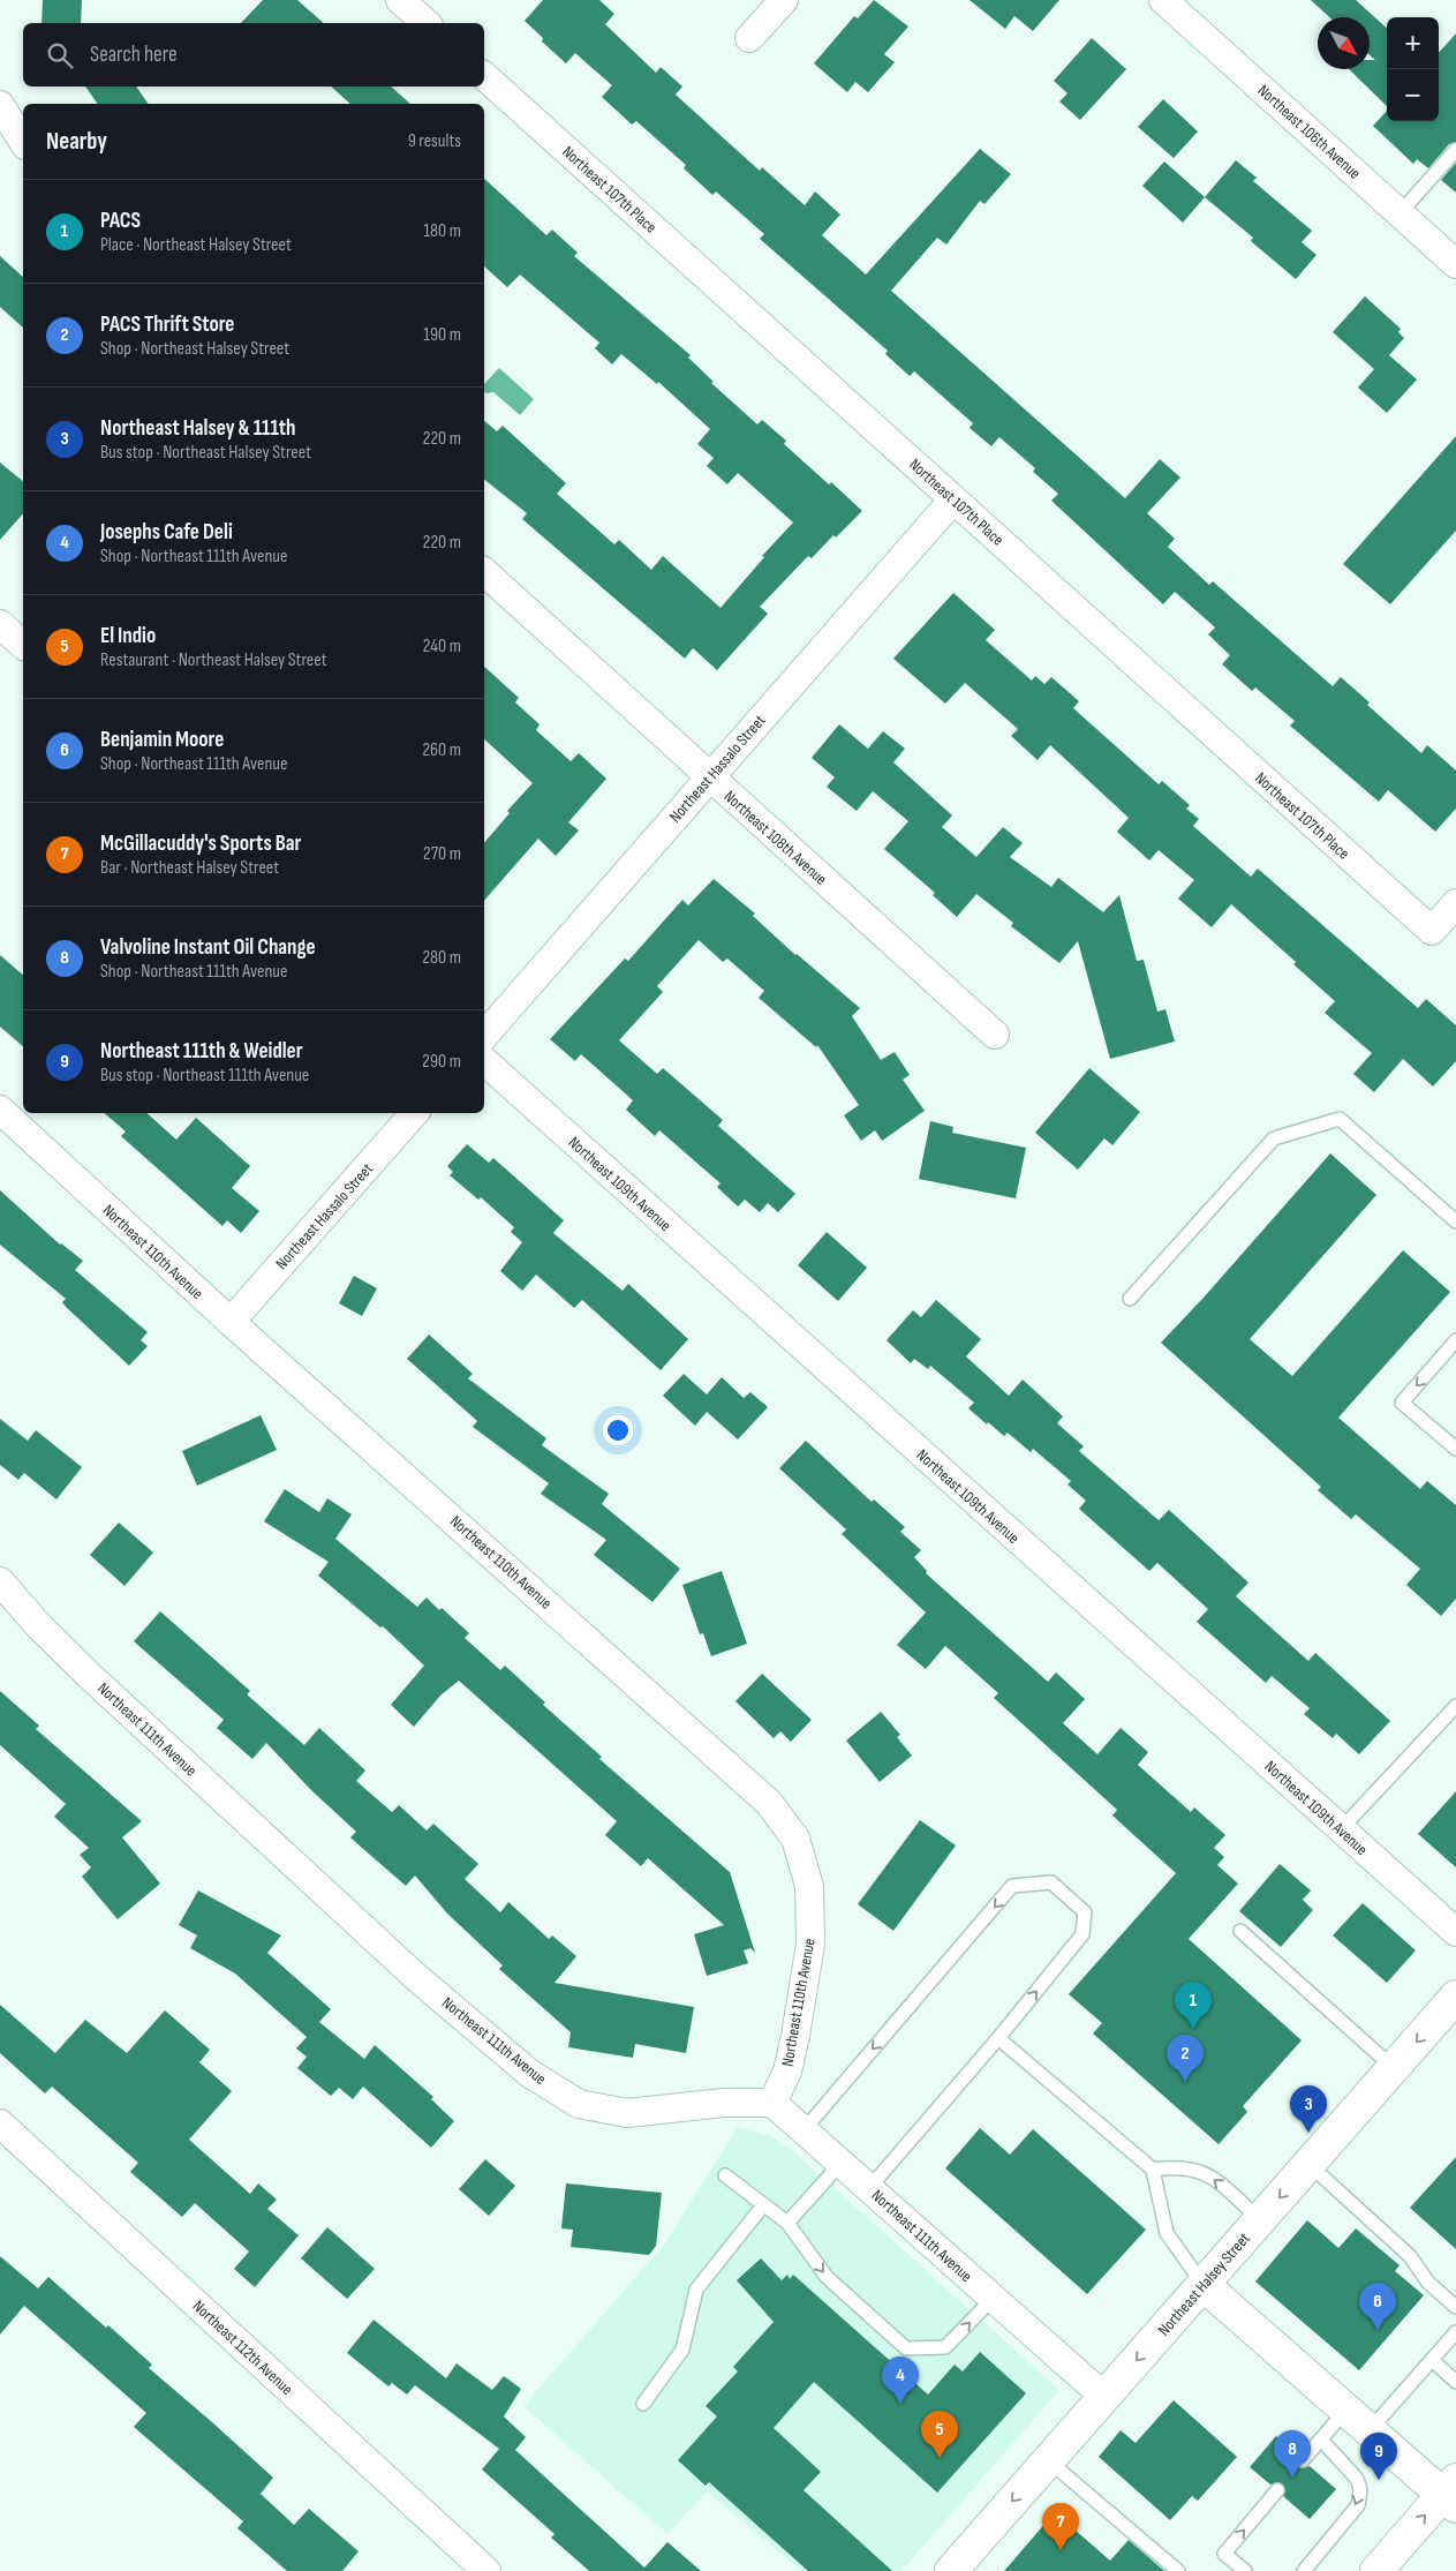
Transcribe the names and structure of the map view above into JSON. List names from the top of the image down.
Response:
{
  "streets": {
    "main road": ["Northeast Halsey Street"],
    "street": [
      "Northeast 106th Avenue",
      "Northeast 107th Place",
      "Northeast Hassalo Street",
      "Northeast 108th Avenue",
      "Northeast 109th Avenue",
      "Northeast 110th Avenue",
      "Northeast 111th Avenue",
      "Northeast 112th Avenue"
    ]
  },
  "crossings": [
    ["Northeast 107th Place", "Northeast Hassalo Street"],
    ["Northeast Hassalo Street", "Northeast 108th Avenue"],
    ["Northeast Hassalo Street", "Northeast 110th Avenue"],
    ["Northeast 110th Avenue", "Northeast 111th Avenue"],
    ["Northeast 111th Avenue", "Northeast Halsey Street"]
  ],
  "one_way": ["Northeast Halsey Street"],
  "north": "bottom right",
  "page": {
    "map_buttons": ["+", "−"],
    "search": "Search here",
    "heading": ["Nearby", "9 results"],
    "list": [
      {
        "mark": "1",
        "name": "PACS",
        "note": "Place · Northeast Halsey Street",
        "value": "180 m"
      },
      {
        "mark": "2",
        "name": "PACS Thrift Store",
        "note": "Shop · Northeast Halsey Street",
        "value": "190 m"
      },
      {
        "mark": "3",
        "name": "Northeast Halsey & 111th",
        "note": "Bus stop · Northeast Halsey Street",
        "value": "220 m"
      },
      {
        "mark": "4",
        "name": "Josephs Cafe Deli",
        "note": "Shop · Northeast 111th Avenue",
        "value": "220 m"
      },
      {
        "mark": "5",
        "name": "El Indio",
        "note": "Restaurant · Northeast Halsey Street",
        "value": "240 m"
      },
      {
        "mark": "6",
        "name": "Benjamin Moore",
        "note": "Shop · Northeast 111th Avenue",
        "value": "260 m"
      },
      {
        "mark": "7",
        "name": "McGillacuddy's Sports Bar",
        "note": "Bar · Northeast Halsey Street",
        "value": "270 m"
      },
      {
        "mark": "8",
        "name": "Valvoline Instant Oil Change",
        "note": "Shop · Northeast 111th Avenue",
        "value": "280 m"
      },
      {
        "mark": "9",
        "name": "Northeast 111th & Weidler",
        "note": "Bus stop · Northeast 111th Avenue",
        "value": "290 m"
      }
    ],
    "pins": [
      "1",
      "2",
      "3",
      "6",
      "4",
      "5",
      "8",
      "9",
      "7"
    ]
  }
}
